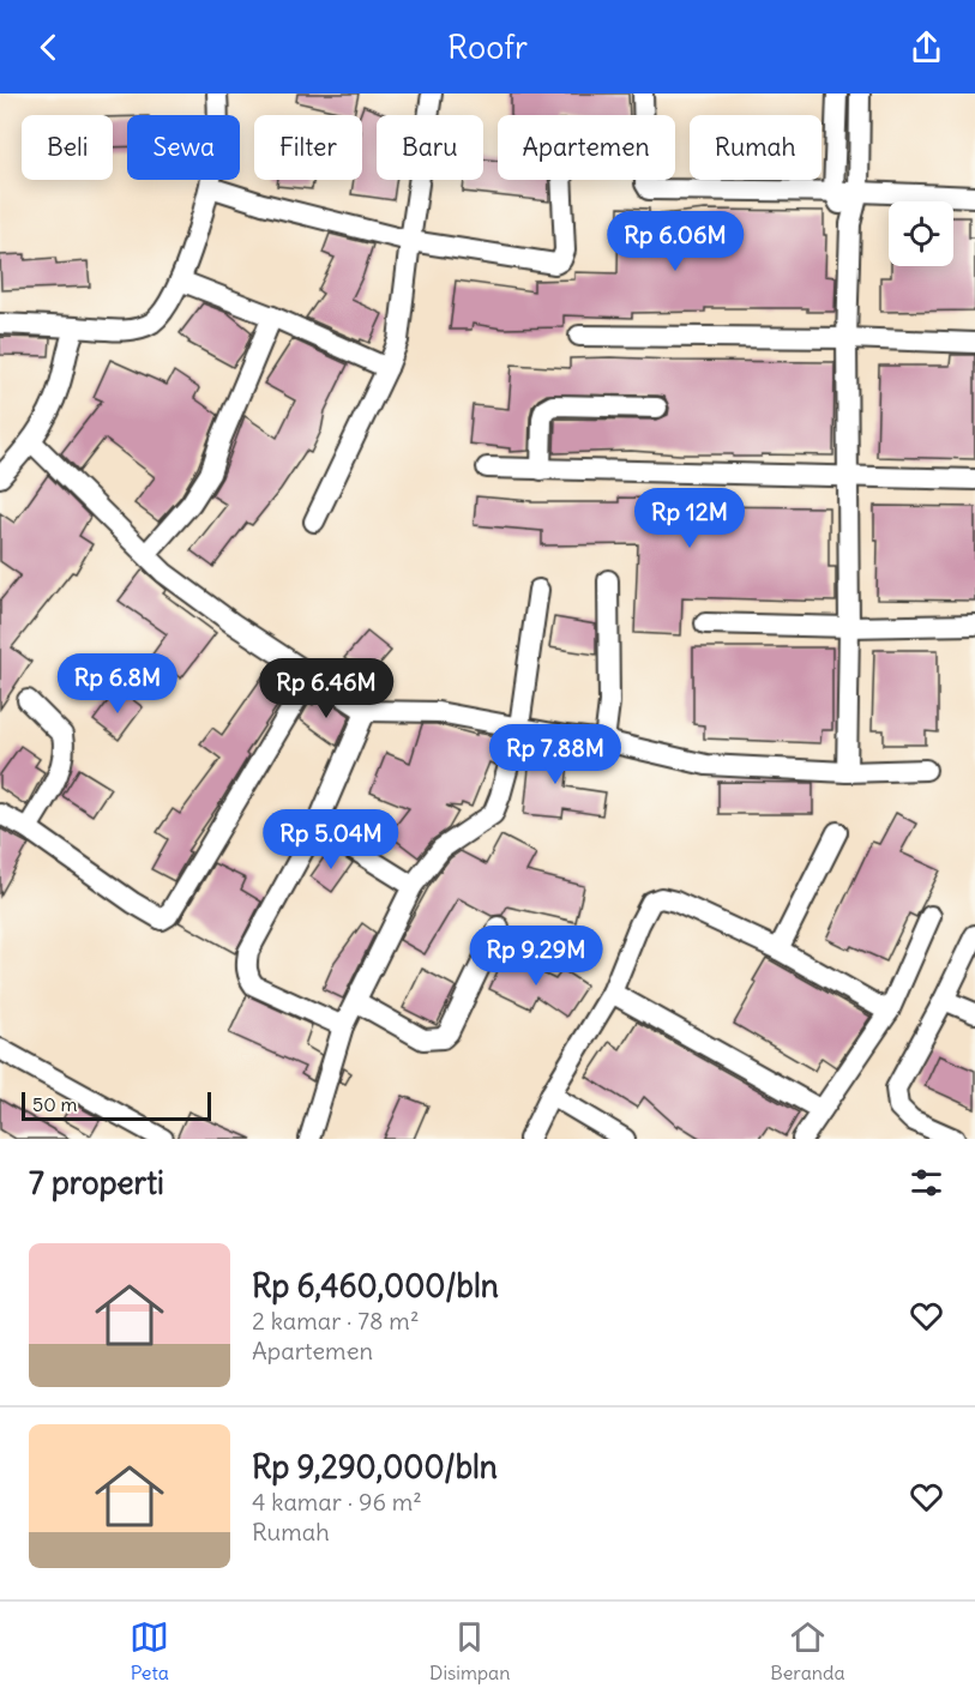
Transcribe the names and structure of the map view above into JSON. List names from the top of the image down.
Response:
{
  "scale_bar": "50 m",
  "page": {
    "header": "Roofr",
    "chip": [
      "Beli",
      "Sewa",
      "Filter",
      "Baru",
      "Apartemen",
      "Rumah"
    ],
    "price": [
      "Rp 6.06M",
      "Rp 12M",
      "Rp 6.8M",
      "Rp 6.46M",
      "Rp 7.88M",
      "Rp 5.04M",
      "Rp 9.29M"
    ],
    "scale": "50 m",
    "heading": "7 properti",
    "list": [
      {
        "name": "Rp 6,460,000/bln",
        "note": "2 kamar · 78 m² · Apartemen"
      },
      {
        "name": "Rp 9,290,000/bln",
        "note": "4 kamar · 96 m² · Rumah"
      }
    ],
    "tabs": ["Peta", "Disimpan", "Beranda"]
  }
}
